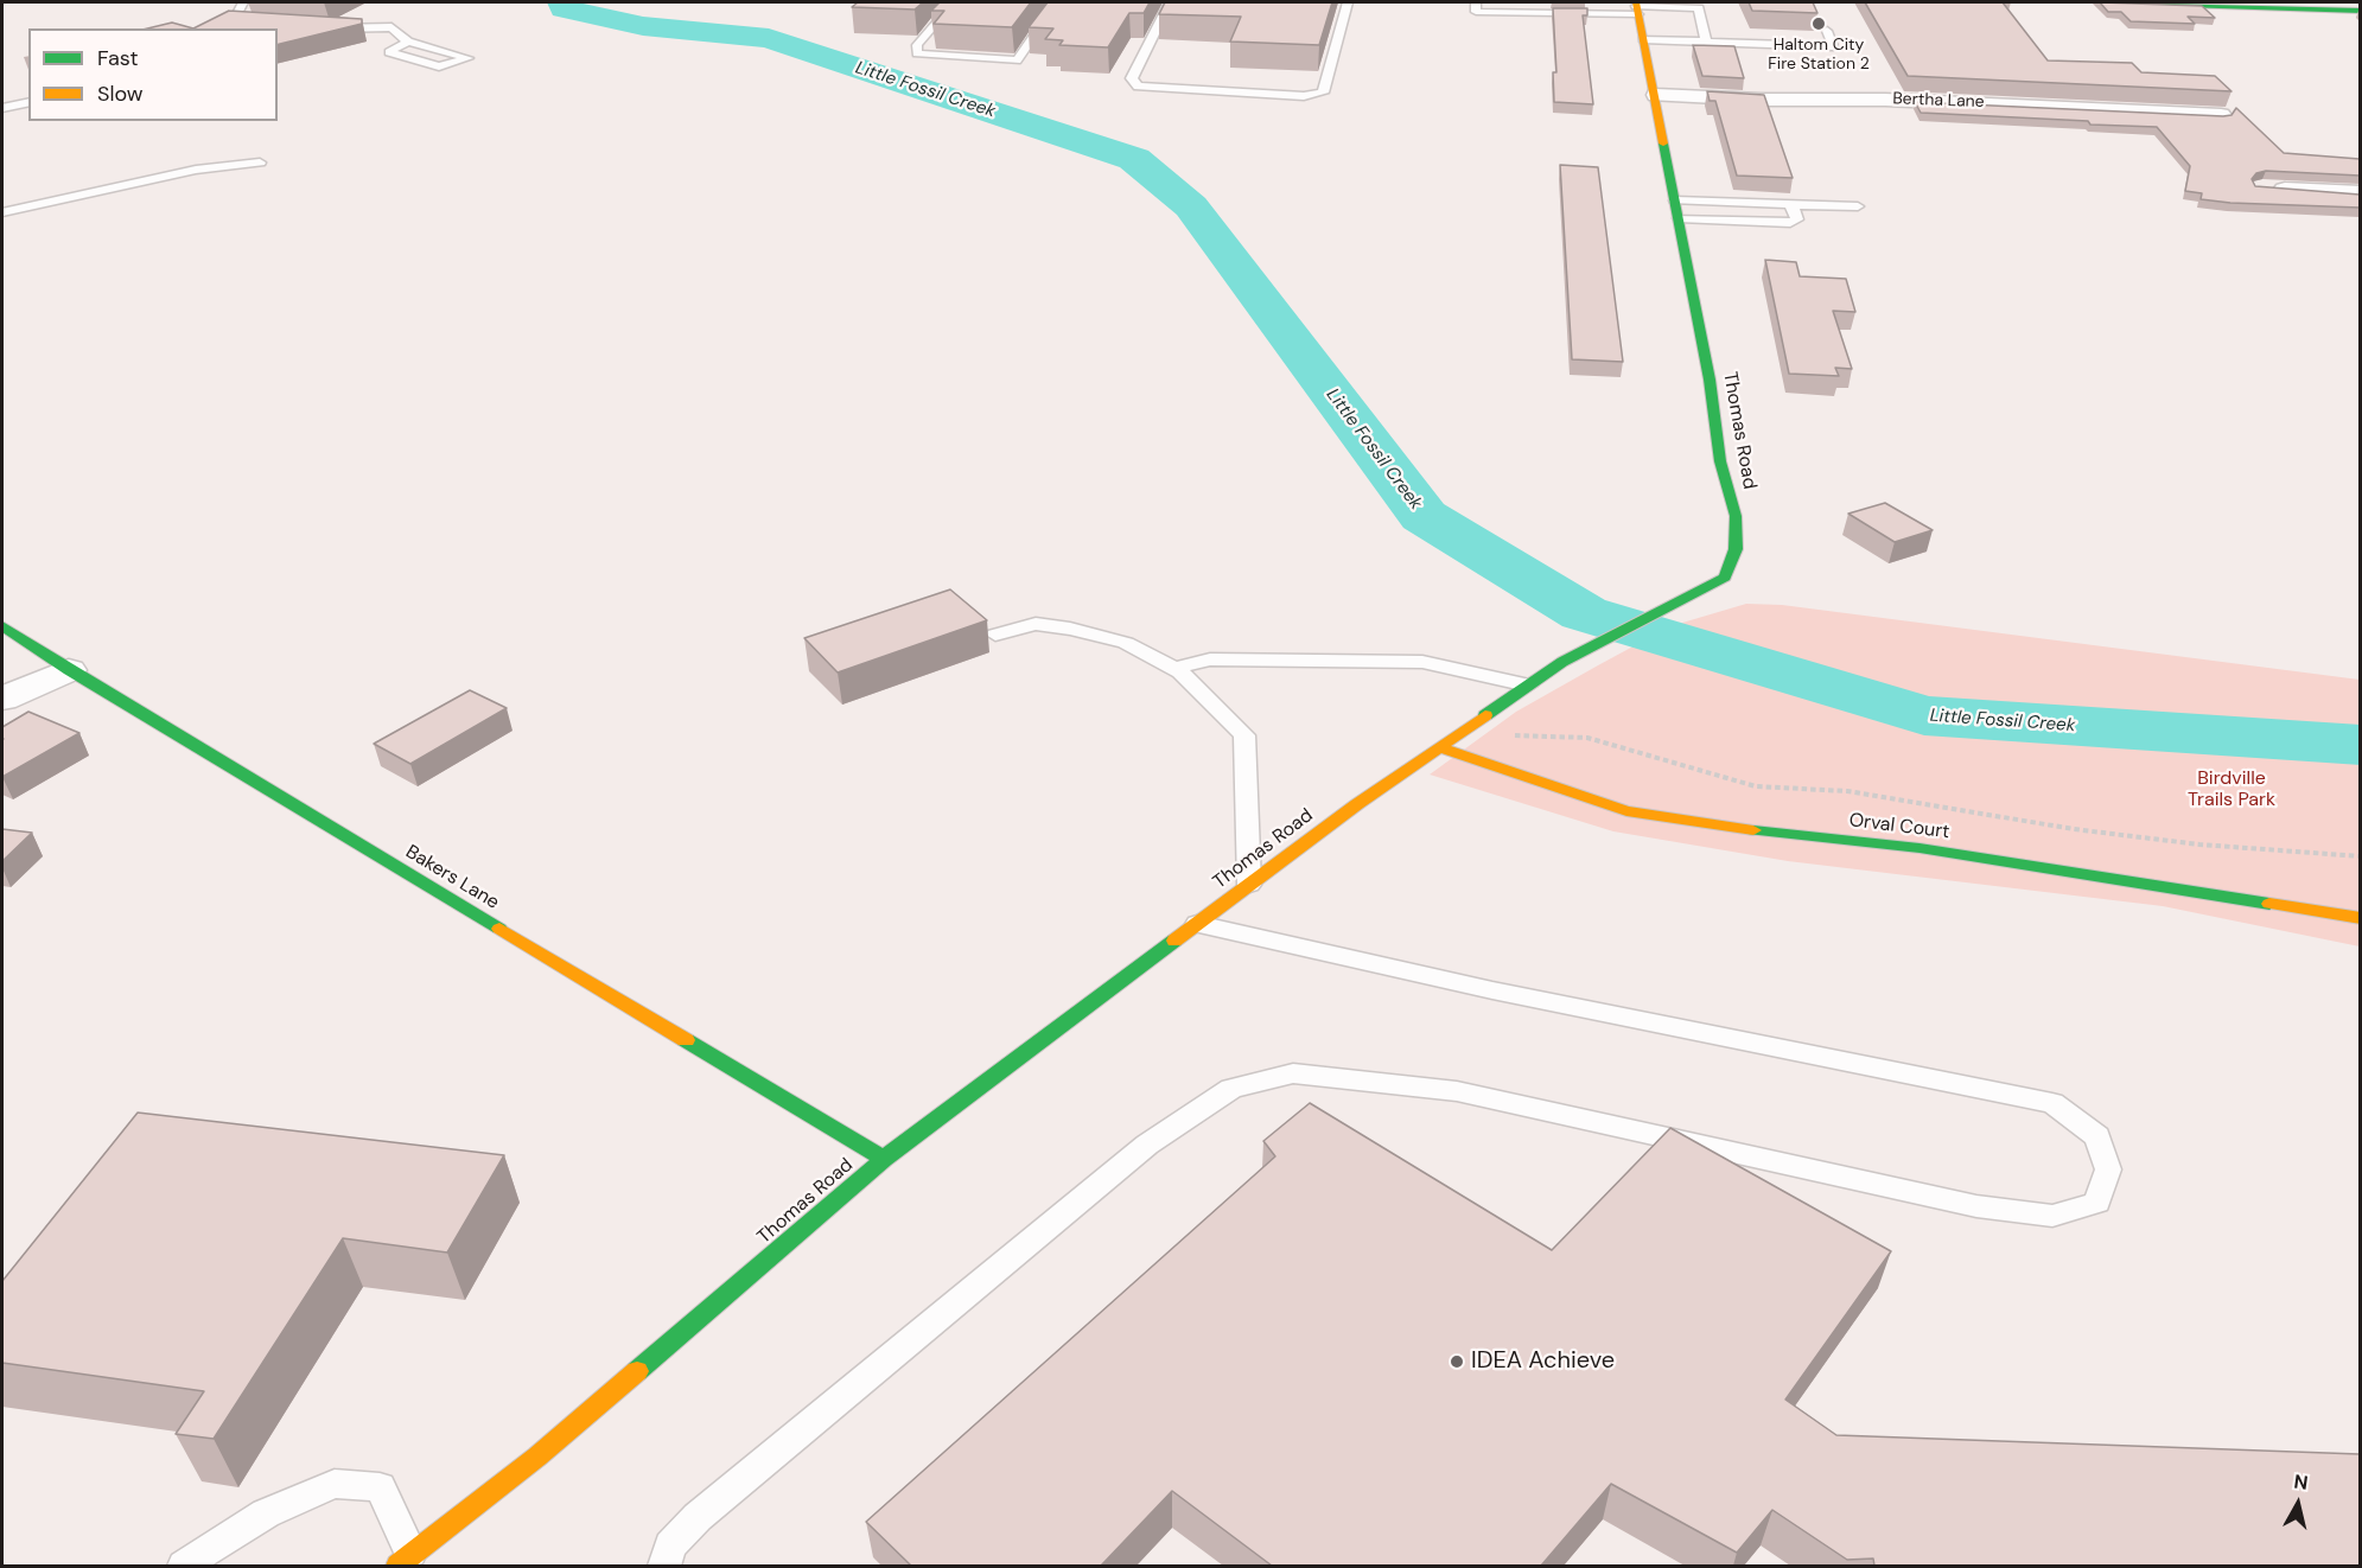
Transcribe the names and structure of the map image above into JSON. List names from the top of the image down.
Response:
{
  "streets": {
    "street": [
      "Bertha Lane",
      "Thomas Road",
      "Orval Court",
      "Bakers Lane"
    ]
  },
  "crossings": [
    ["Bertha Lane", "Thomas Road"],
    ["Thomas Road", "Orval Court"],
    ["Thomas Road", "Bakers Lane"]
  ],
  "water": ["Little Fossil Creek"],
  "parks": ["Birdville Trails Park"],
  "places": ["Haltom City Fire Station 2", "IDEA Achieve"],
  "legend": ["Fast", "Slow"],
  "north": "top"
}
